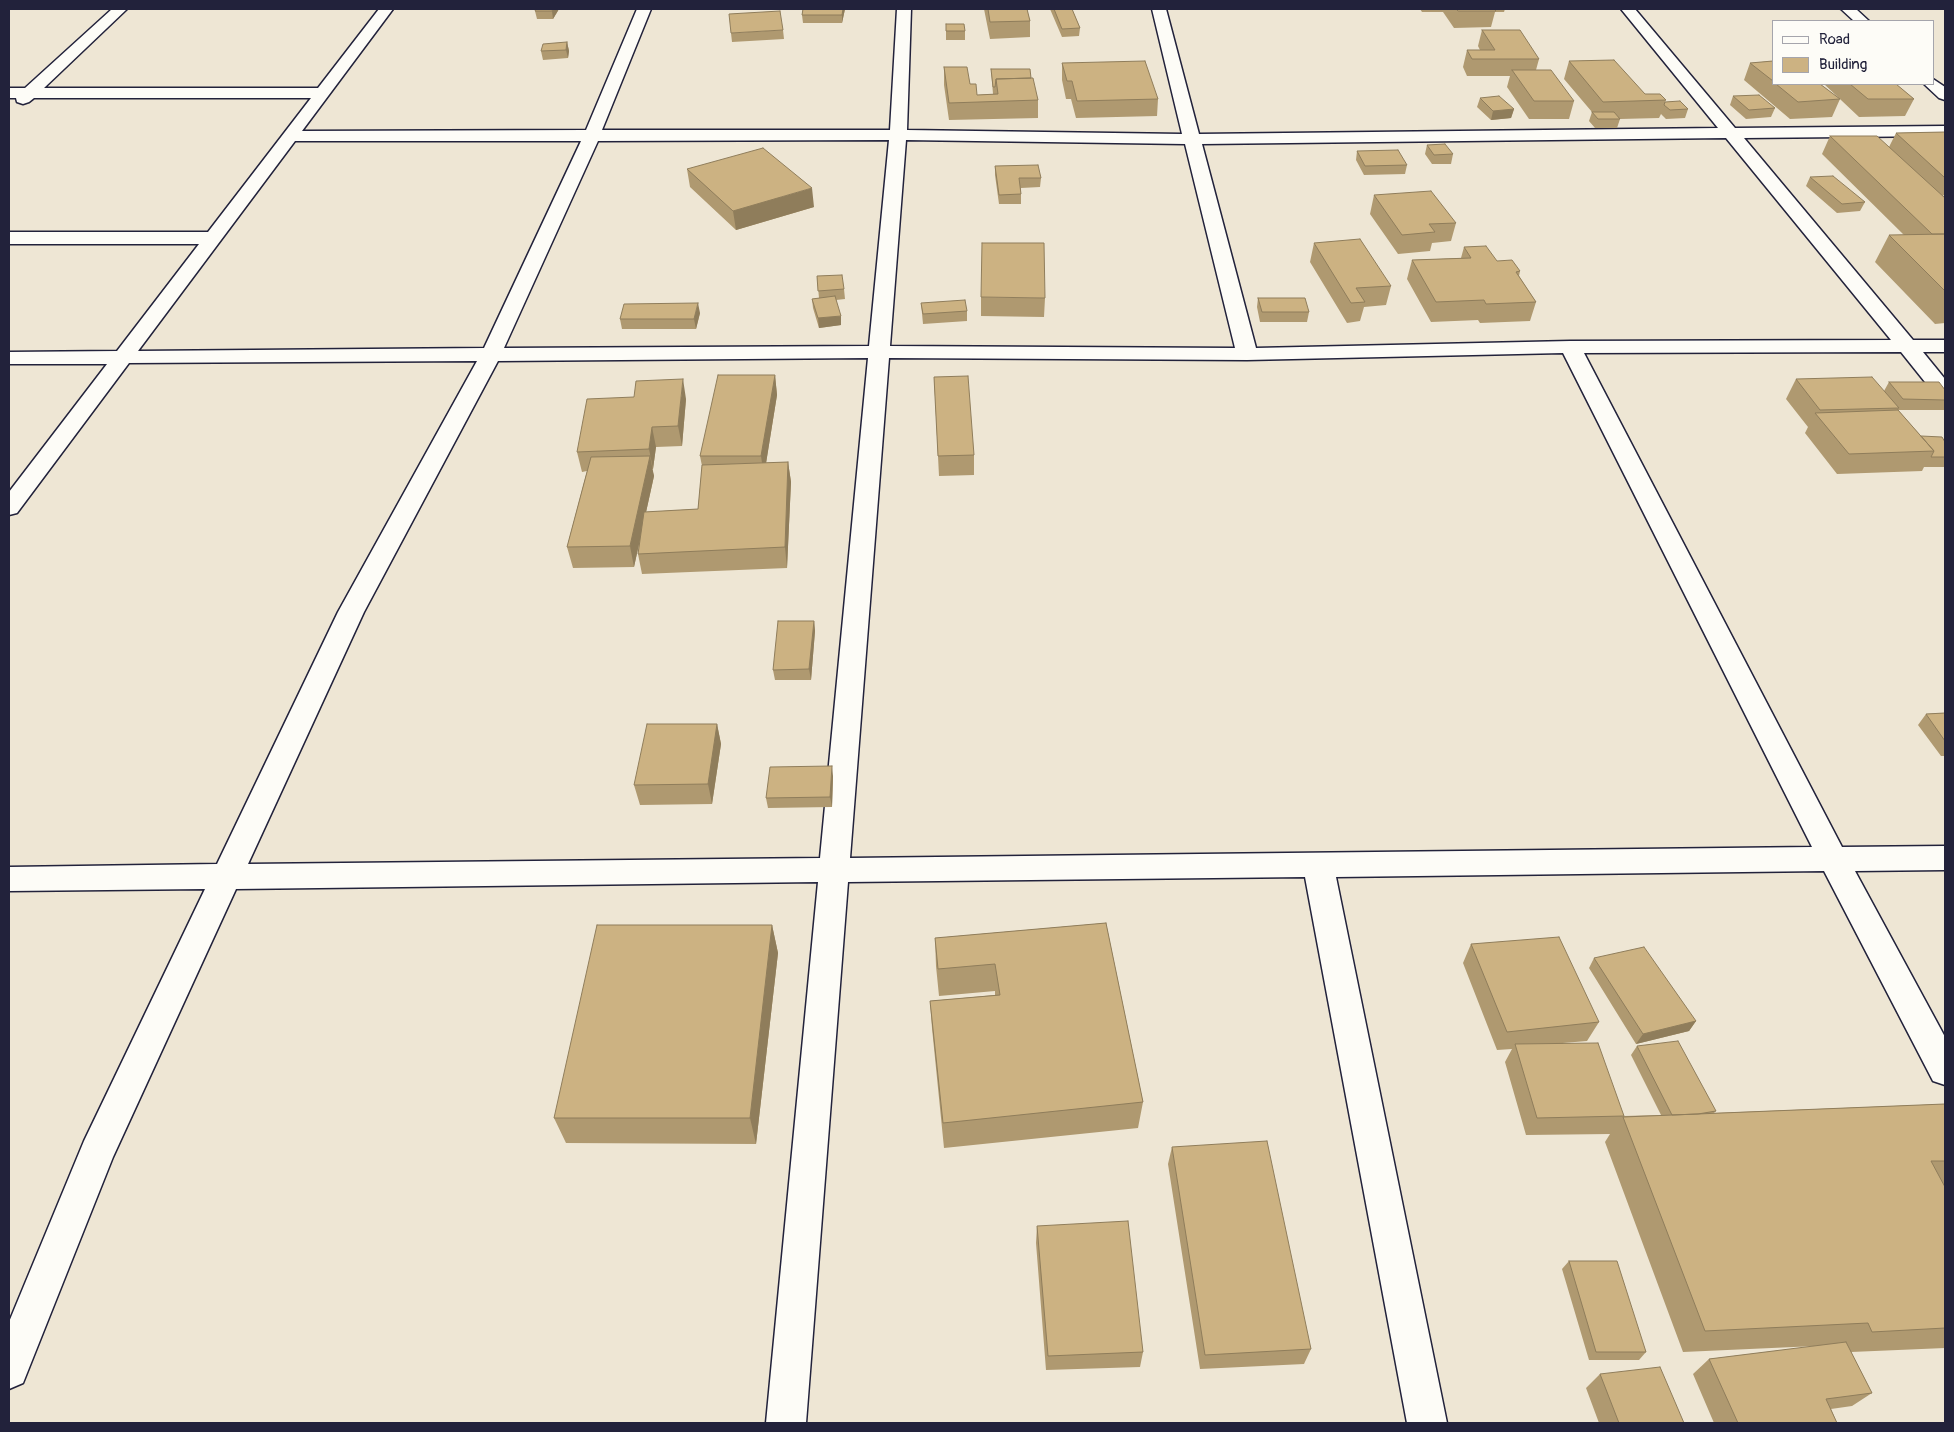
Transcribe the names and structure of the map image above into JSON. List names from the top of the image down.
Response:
{
  "legend": ["Road", "Building"]
}
